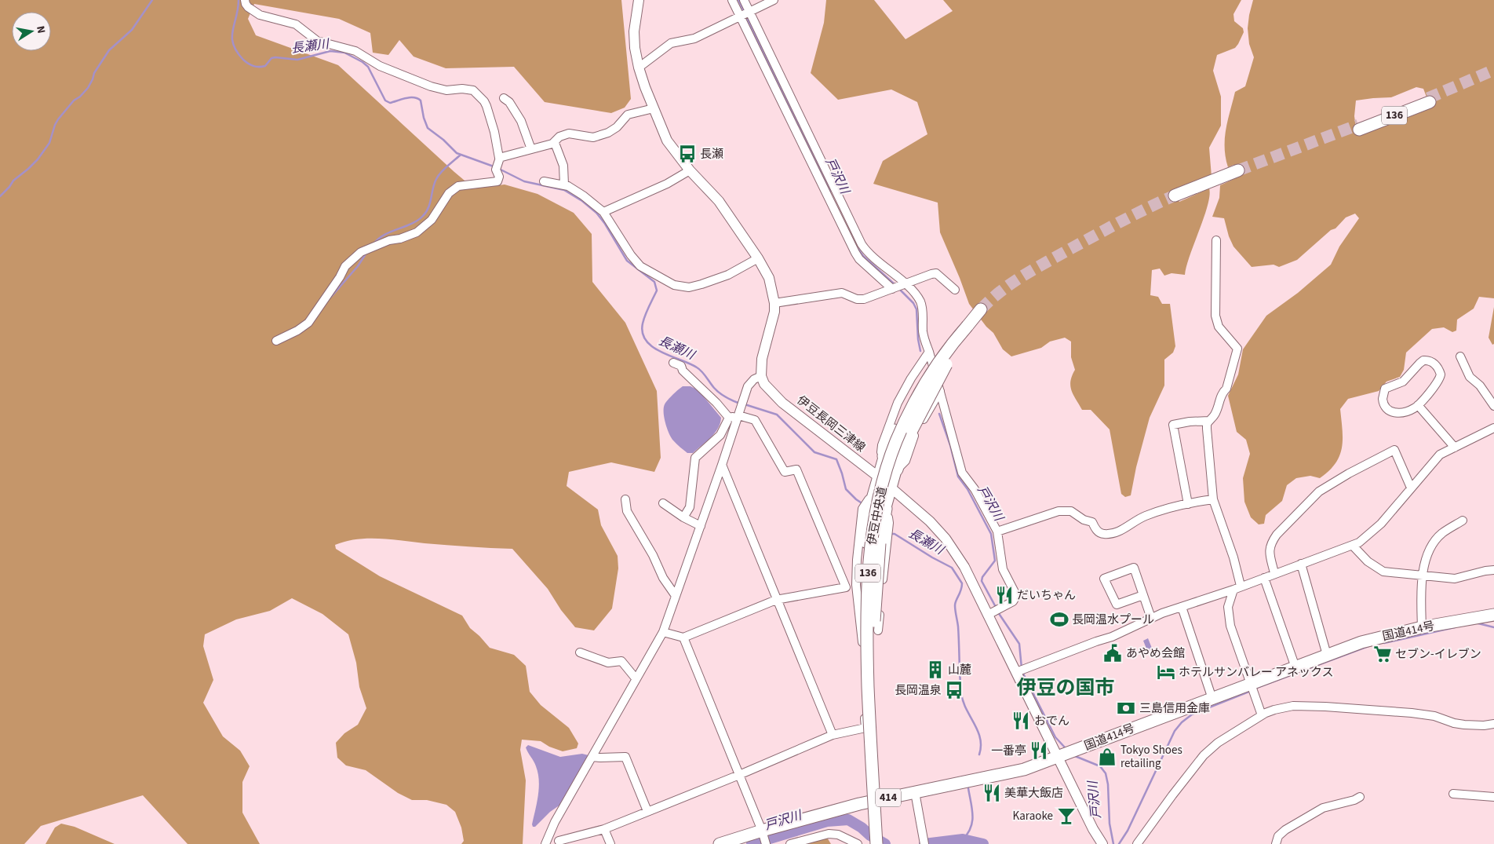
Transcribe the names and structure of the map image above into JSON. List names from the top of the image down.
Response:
{
  "streets": {
    "highway": [
      "136",
      "伊豆中央道",
      "国道414号",
      "414"
    ],
    "main road": ["伊豆長岡三津線"]
  },
  "crossings": [
    ["伊豆長岡三津線", "国道414号"]
  ],
  "districts": ["伊豆の国市"],
  "water": ["長瀬川", "戸沢川"],
  "places": {
    "bus stop": ["長瀬", "長岡温泉"],
    "restaurant": [
      "だいちゃん",
      "おでん",
      "一番亭",
      "美華大飯店"
    ],
    "sports": ["長岡温水プール"],
    "public building": ["あやめ会館"],
    "supermarket": ["セブン-イレブン"],
    "building": ["山麓"],
    "hotel": ["ホテルサンバレー アネックス"],
    "bank": ["三島信用金庫"],
    "shop": ["Tokyo Shoes retailing"],
    "bar": ["Karaoke"]
  },
  "north": "right"
}
